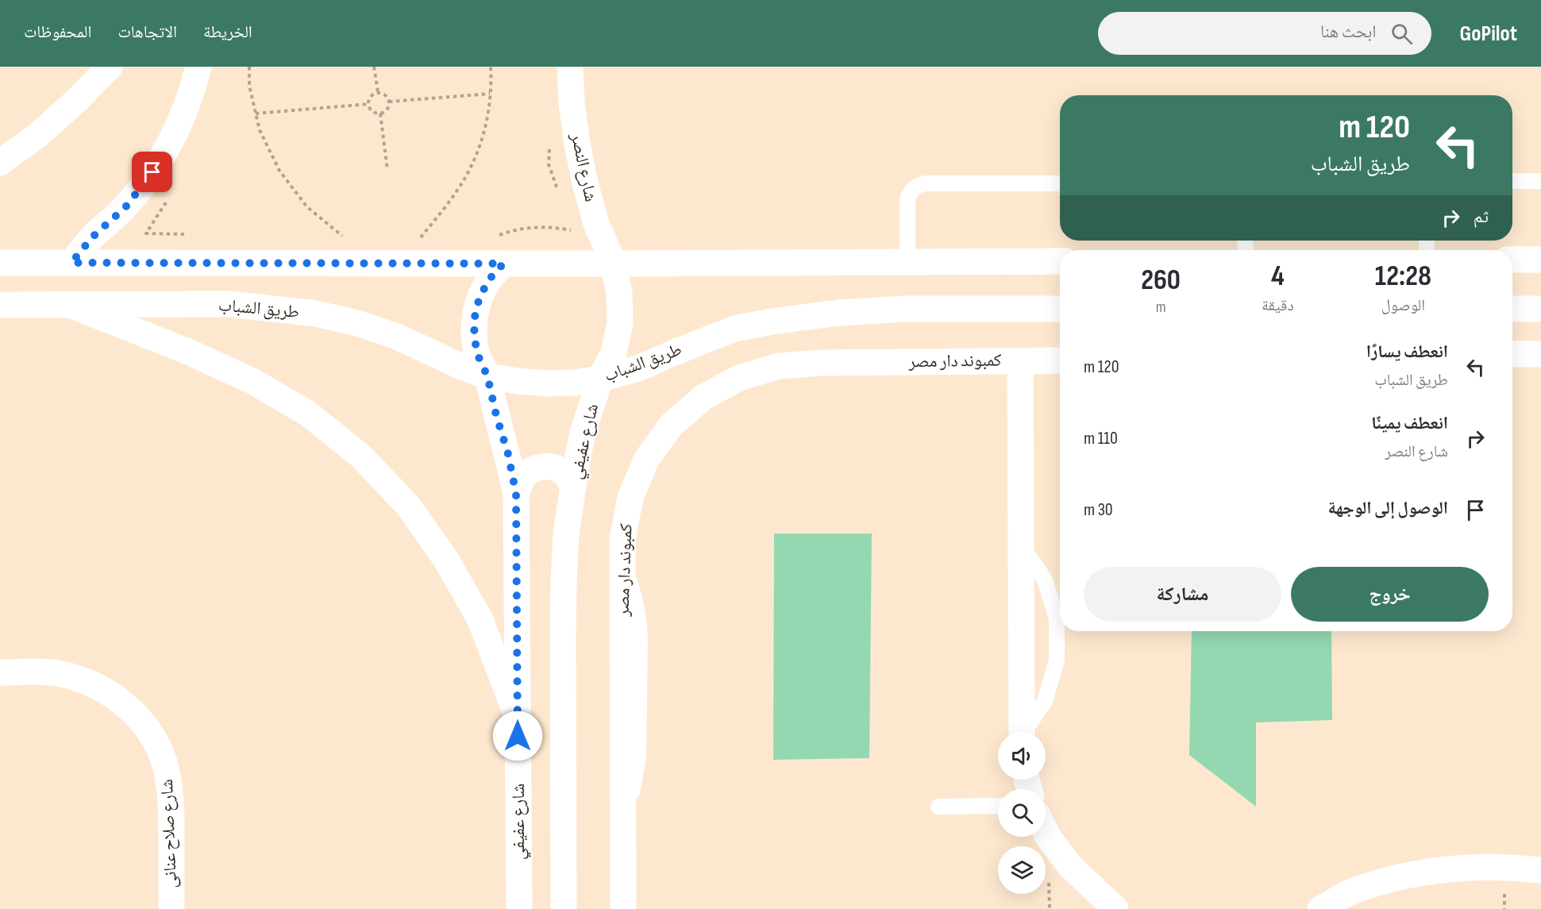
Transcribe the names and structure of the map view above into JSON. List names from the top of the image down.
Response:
{
  "streets": {
    "street": [
      "شارع النصر",
      "طريق الشباب",
      "كمبوند دار مصر",
      "شارع عفيفي",
      "شارع صلاح عنانى"
    ]
  },
  "crossings": [
    ["شارع النصر", "طريق الشباب"],
    ["شارع النصر", "شارع عفيفي"],
    ["طريق الشباب", "شارع عفيفي"]
  ],
  "page": {
    "header": "GoPilot",
    "search": "ابحث هنا",
    "nav": ["الخريطة", "الاتجاهات", "المحفوظات"],
    "turn": ["120 m", "طريق الشباب"],
    "then": "ثم",
    "eta": [
      "12:28",
      "الوصول",
      "4",
      "دقيقة",
      "260",
      "m"
    ],
    "list": [
      {
        "name": "انعطف يسارًا",
        "note": "طريق الشباب",
        "value": "120 m"
      },
      {
        "name": "انعطف يمينًا",
        "note": "شارع النصر",
        "value": "110 m"
      },
      {
        "name": "الوصول إلى الوجهة",
        "value": "30 m"
      }
    ],
    "buttons": ["خروج", "مشاركة"]
  }
}
